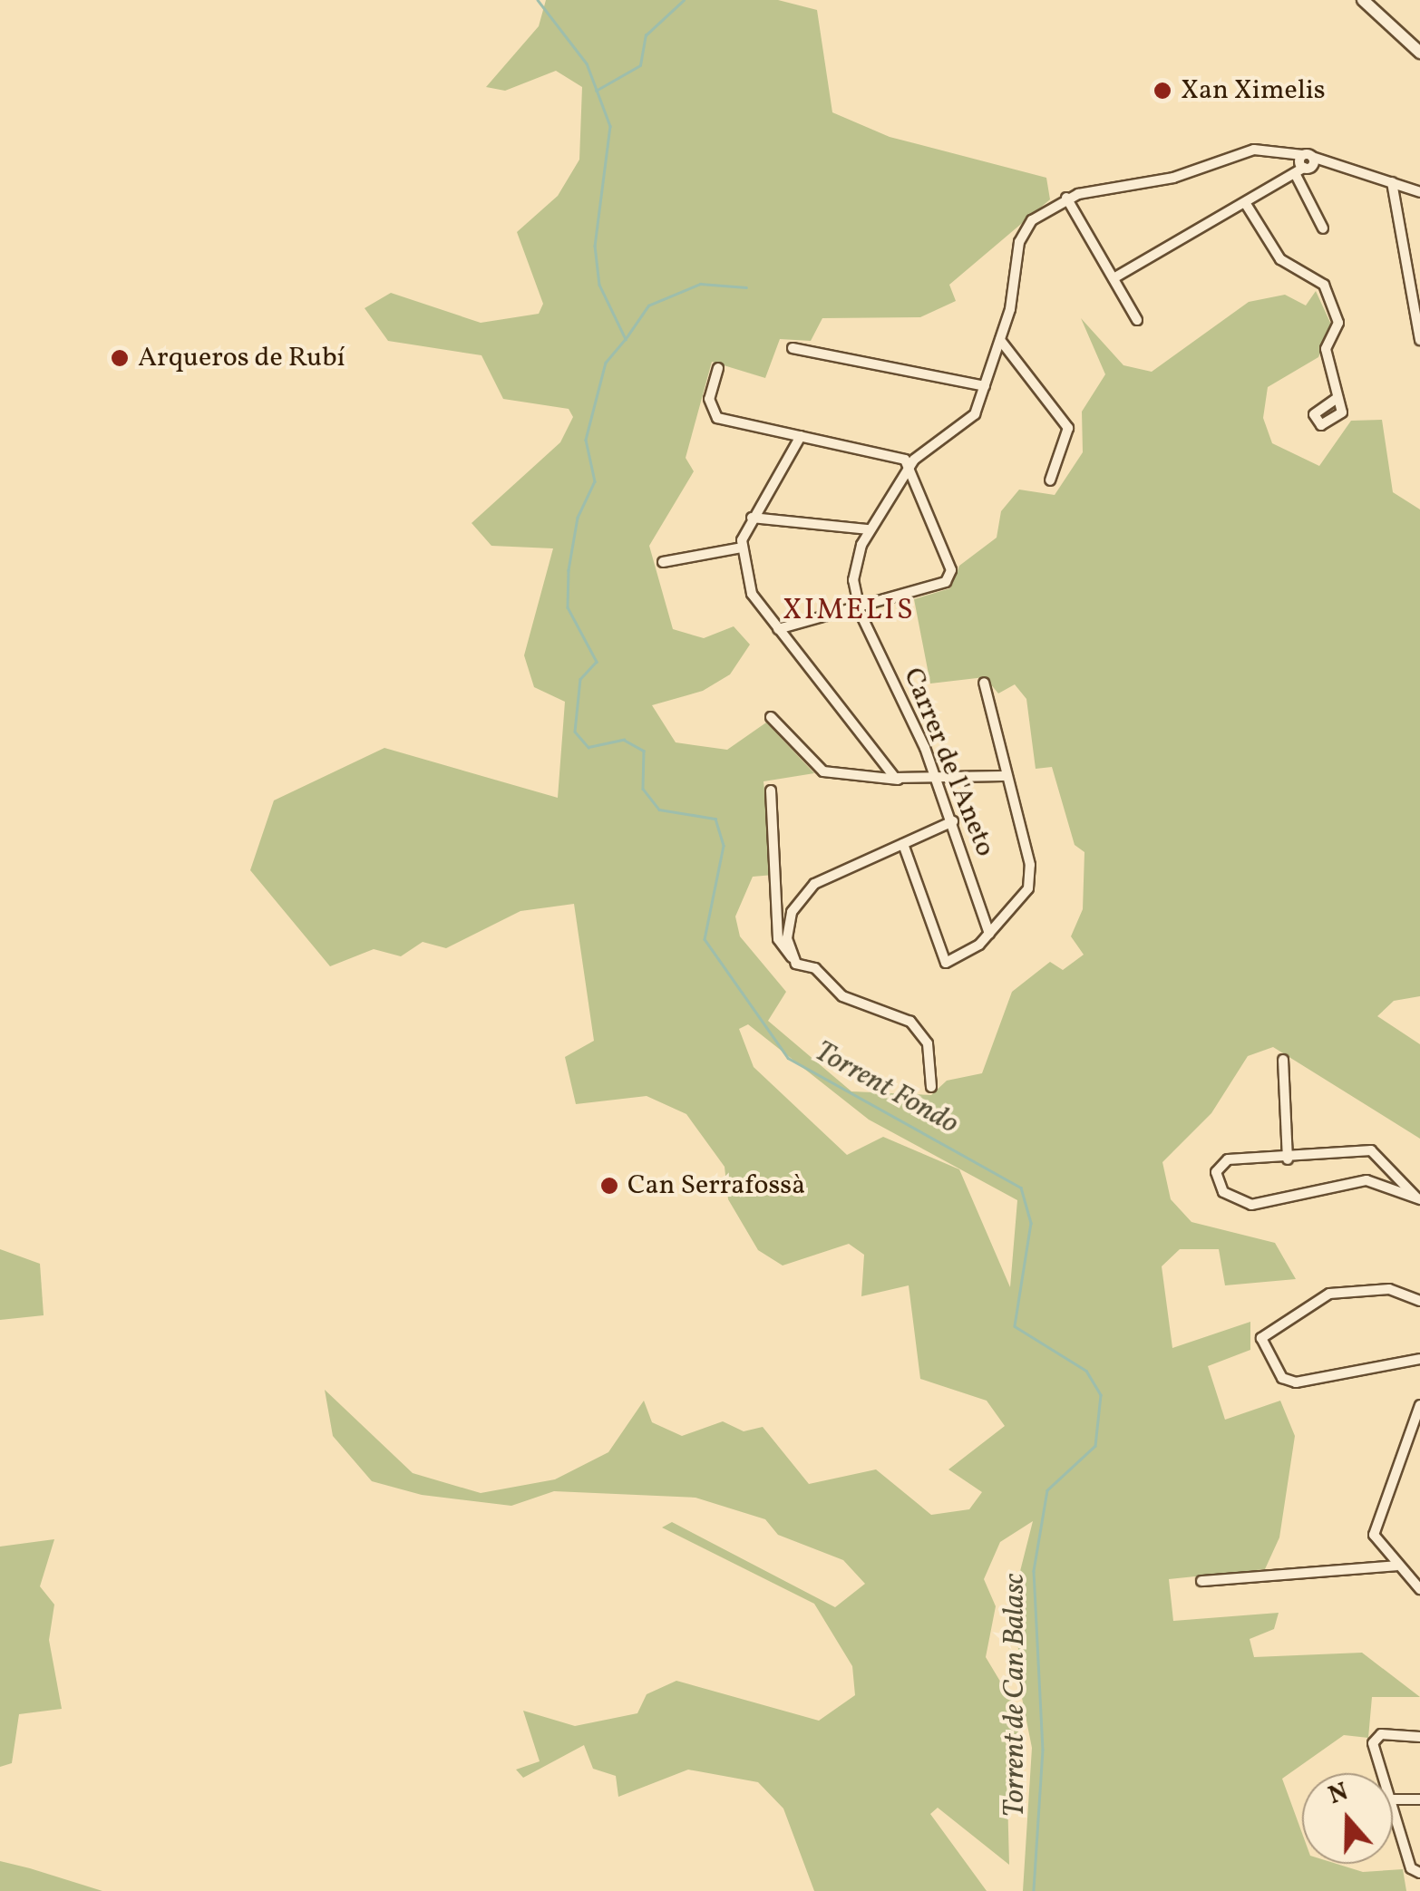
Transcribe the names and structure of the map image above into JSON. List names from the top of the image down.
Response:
{
  "streets": {
    "street": ["Carrer de l'Aneto"]
  },
  "districts": ["XIMELIS"],
  "water": ["Torrent Fondo", "Torrent de Can Balasc"],
  "places": ["Xan Ximelis", "Arqueros de Rubí", "Can Serrafossà"],
  "north": "top"
}
